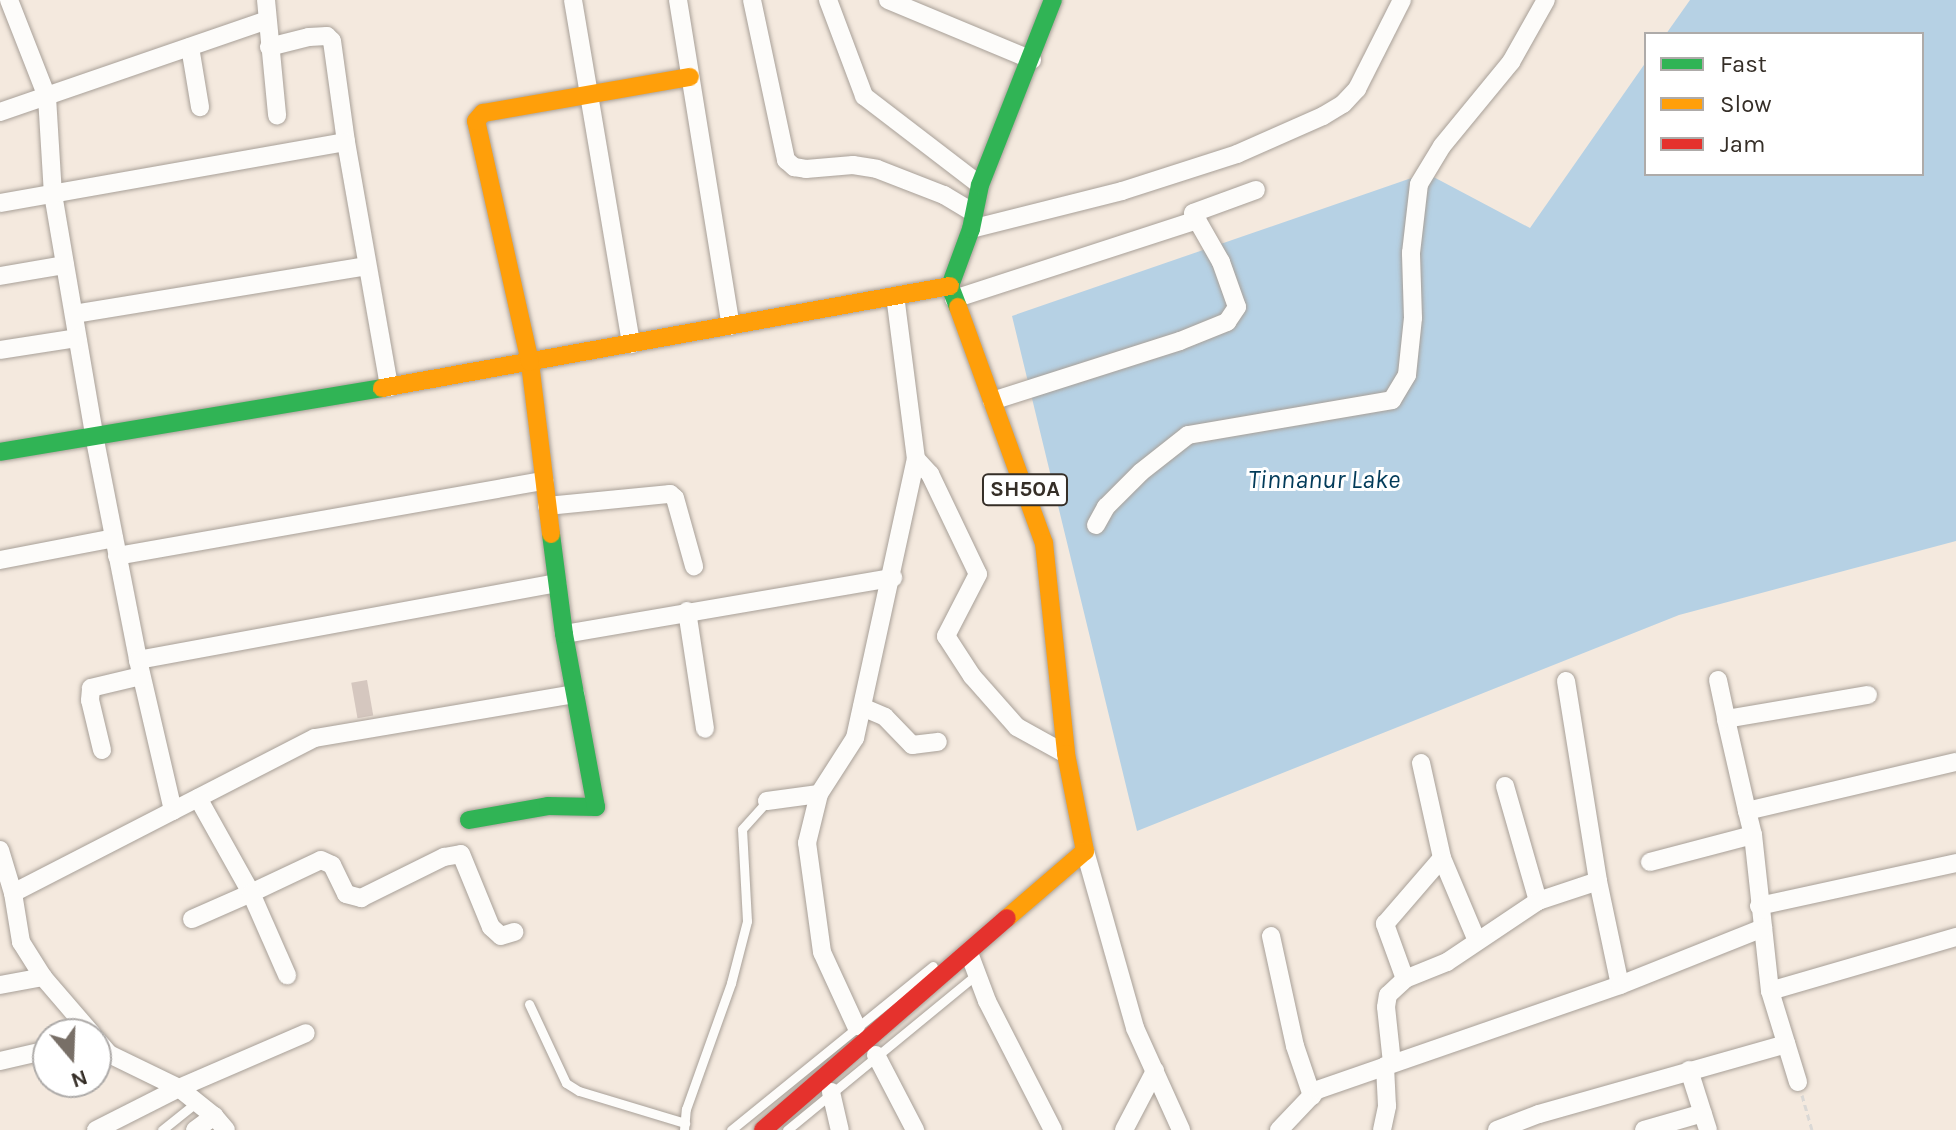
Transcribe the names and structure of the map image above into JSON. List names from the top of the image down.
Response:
{
  "streets": {
    "street": ["SH50A"]
  },
  "water": ["Tinnanur Lake"],
  "legend": ["Fast", "Slow", "Jam"],
  "north": "bottom"
}
